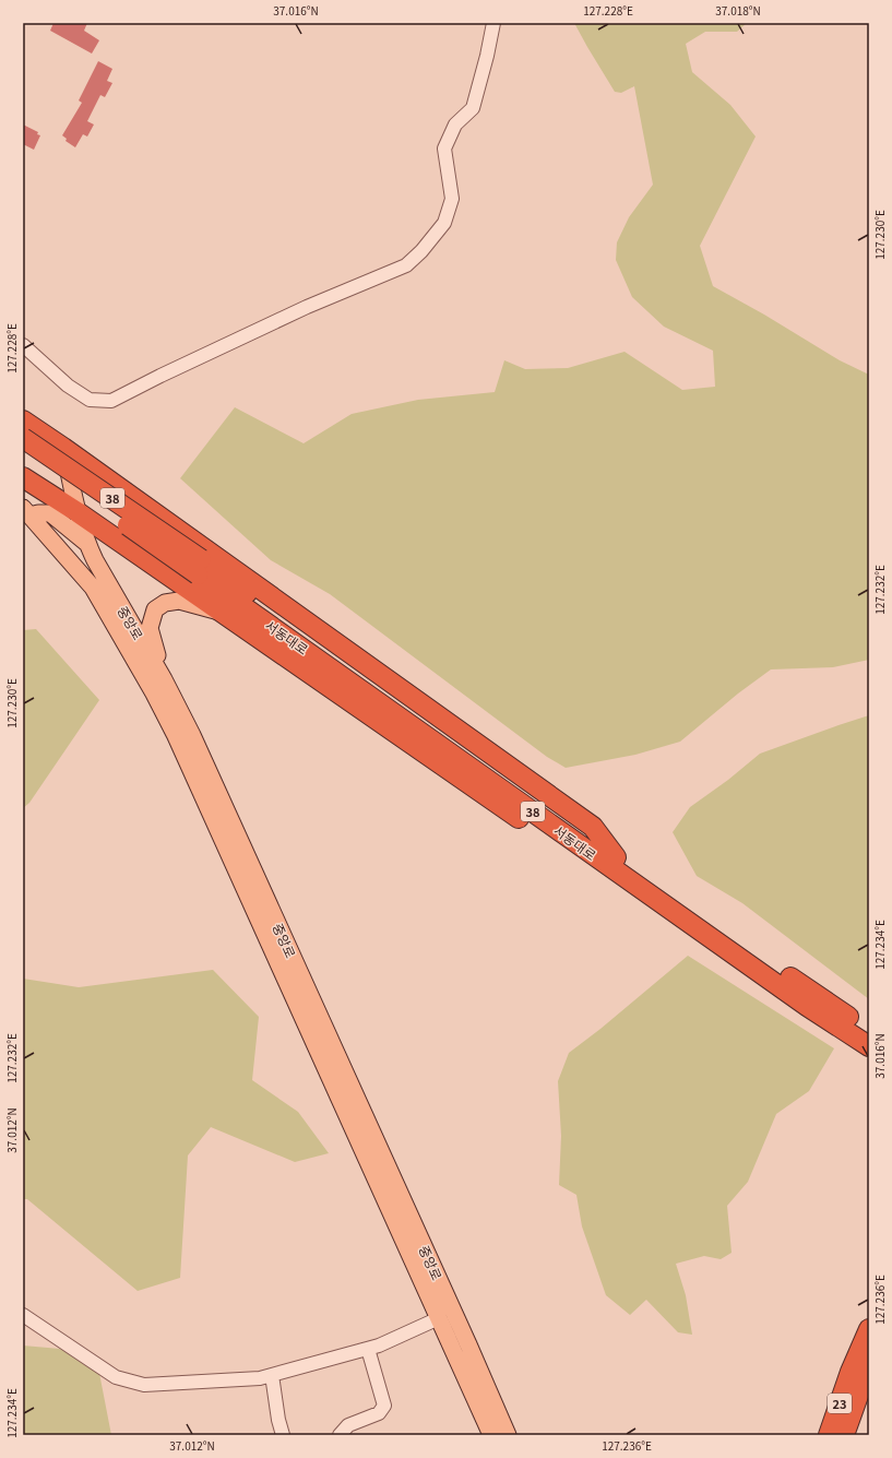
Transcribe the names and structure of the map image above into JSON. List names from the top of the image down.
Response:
{
  "streets": {
    "highway": ["38", "서동대로", "23"],
    "main road": ["중앙로"]
  },
  "crossings": [
    ["38", "서동대로"]
  ],
  "coordinates": [
    "37.016°N",
    "127.228°E",
    "37.018°N",
    "127.230°E",
    "127.232°E",
    "127.234°E",
    "37.012°N",
    "127.236°E"
  ]
}
